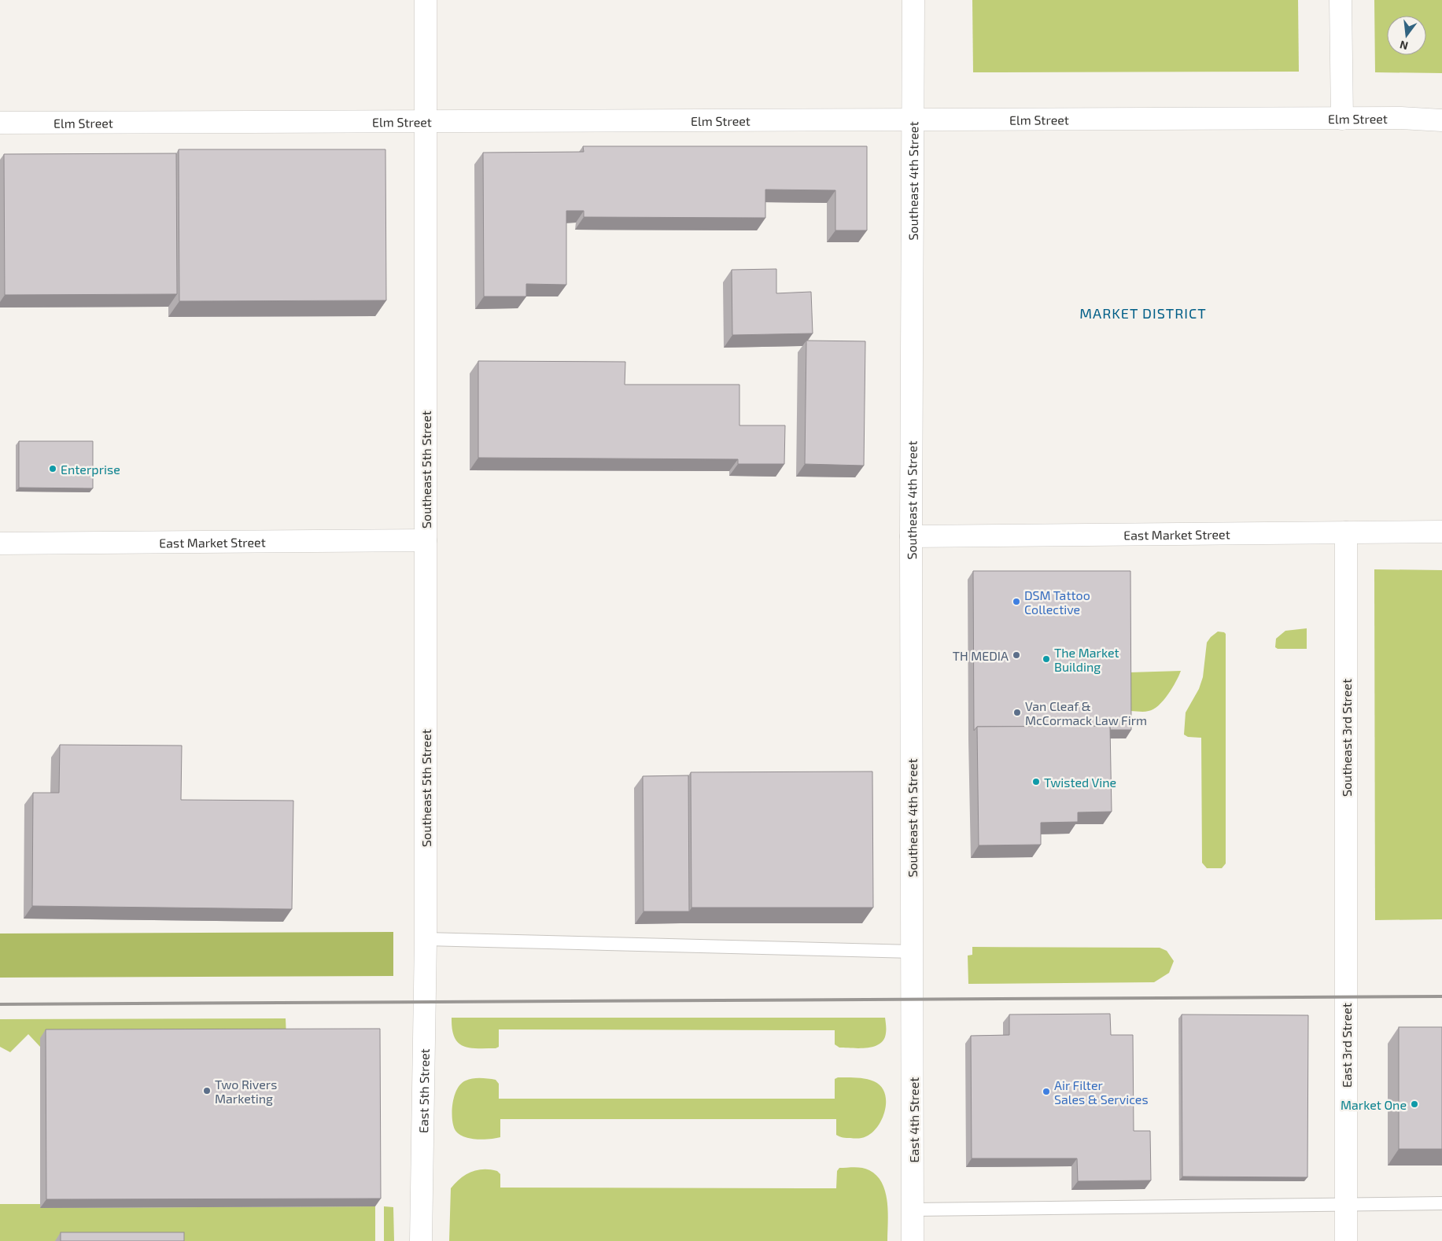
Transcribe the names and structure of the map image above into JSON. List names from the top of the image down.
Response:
{
  "streets": {
    "street": [
      "Elm Street",
      "Southeast 4th Street",
      "Southeast 5th Street",
      "East Market Street",
      "Southeast 3rd Street",
      "East 3rd Street",
      "East 5th Street",
      "East 4th Street"
    ]
  },
  "crossings": [
    ["Elm Street", "Southeast 4th Street"],
    ["Elm Street", "Southeast 5th Street"],
    ["Southeast 4th Street", "East Market Street"],
    ["Southeast 4th Street", "East 4th Street"],
    ["Southeast 5th Street", "East Market Street"],
    ["Southeast 5th Street", "East 5th Street"],
    ["East Market Street", "Southeast 3rd Street"],
    ["Southeast 3rd Street", "East 3rd Street"]
  ],
  "districts": ["MARKET DISTRICT"],
  "places": [
    "Enterprise",
    "DSM Tattoo Collective",
    "TH MEDIA",
    "The Market Building",
    "Van Cleaf & McCormack Law Firm",
    "Twisted Vine",
    "Two Rivers Marketing",
    "Air Filter Sales & Services",
    "Market One"
  ],
  "north": "bottom"
}
